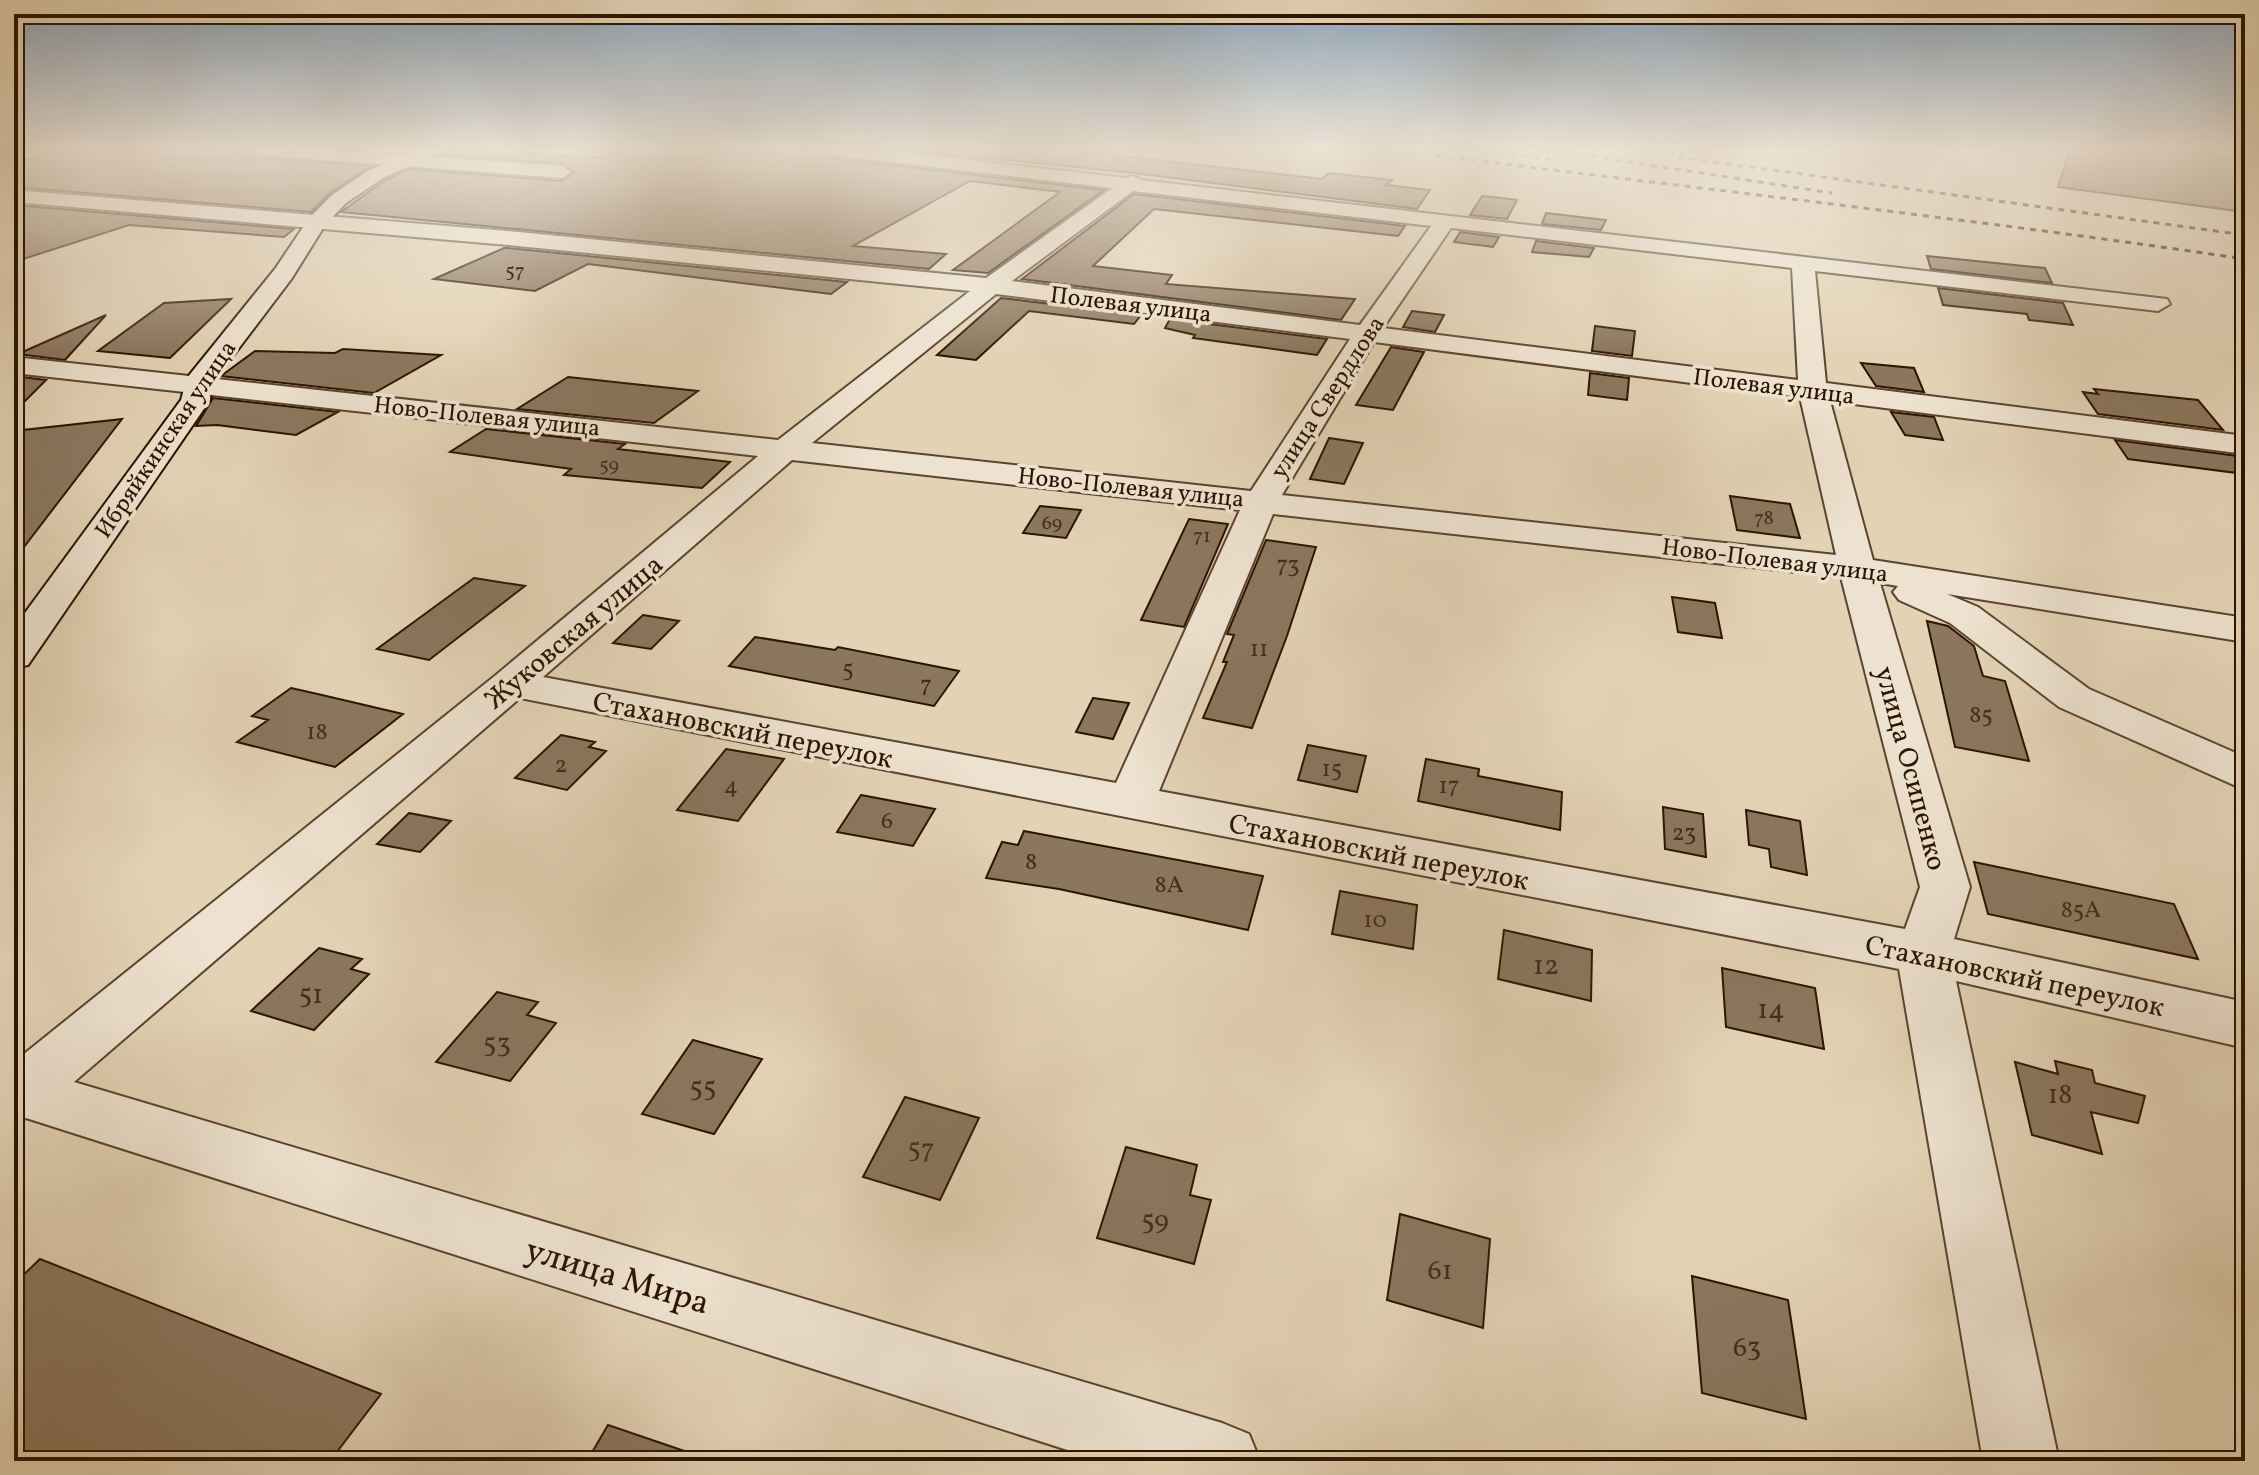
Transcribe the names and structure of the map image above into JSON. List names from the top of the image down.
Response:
{
  "streets": {
    "street": [
      "Полевая улица",
      "улица Свердлова",
      "Ново-Полевая улица",
      "Ибряйкинская улица",
      "Жуковская улица",
      "Стахановский переулок",
      "улица Осипенко",
      "улица Мира"
    ]
  },
  "crossings": [
    ["Полевая улица", "улица Свердлова"],
    ["Полевая улица", "Ибряйкинская улица"],
    ["Полевая улица", "Жуковская улица"],
    ["Полевая улица", "улица Осипенко"],
    ["улица Свердлова", "Ново-Полевая улица"],
    ["улица Свердлова", "Стахановский переулок"],
    ["Ново-Полевая улица", "Ибряйкинская улица"],
    ["Ново-Полевая улица", "Жуковская улица"],
    ["Ново-Полевая улица", "улица Осипенко"],
    ["Жуковская улица", "Стахановский переулок"],
    ["Жуковская улица", "улица Мира"],
    ["Стахановский переулок", "улица Осипенко"]
  ],
  "house_numbers": [
    "57",
    "59",
    "78",
    "69",
    "71",
    "73",
    "11",
    "5",
    "7",
    "85",
    "18",
    "2",
    "15",
    "4",
    "17",
    "6",
    "23",
    "8",
    "8А",
    "85А",
    "10",
    "12",
    "51",
    "14",
    "53",
    "55",
    "18",
    "57",
    "59",
    "61",
    "63"
  ]
}
